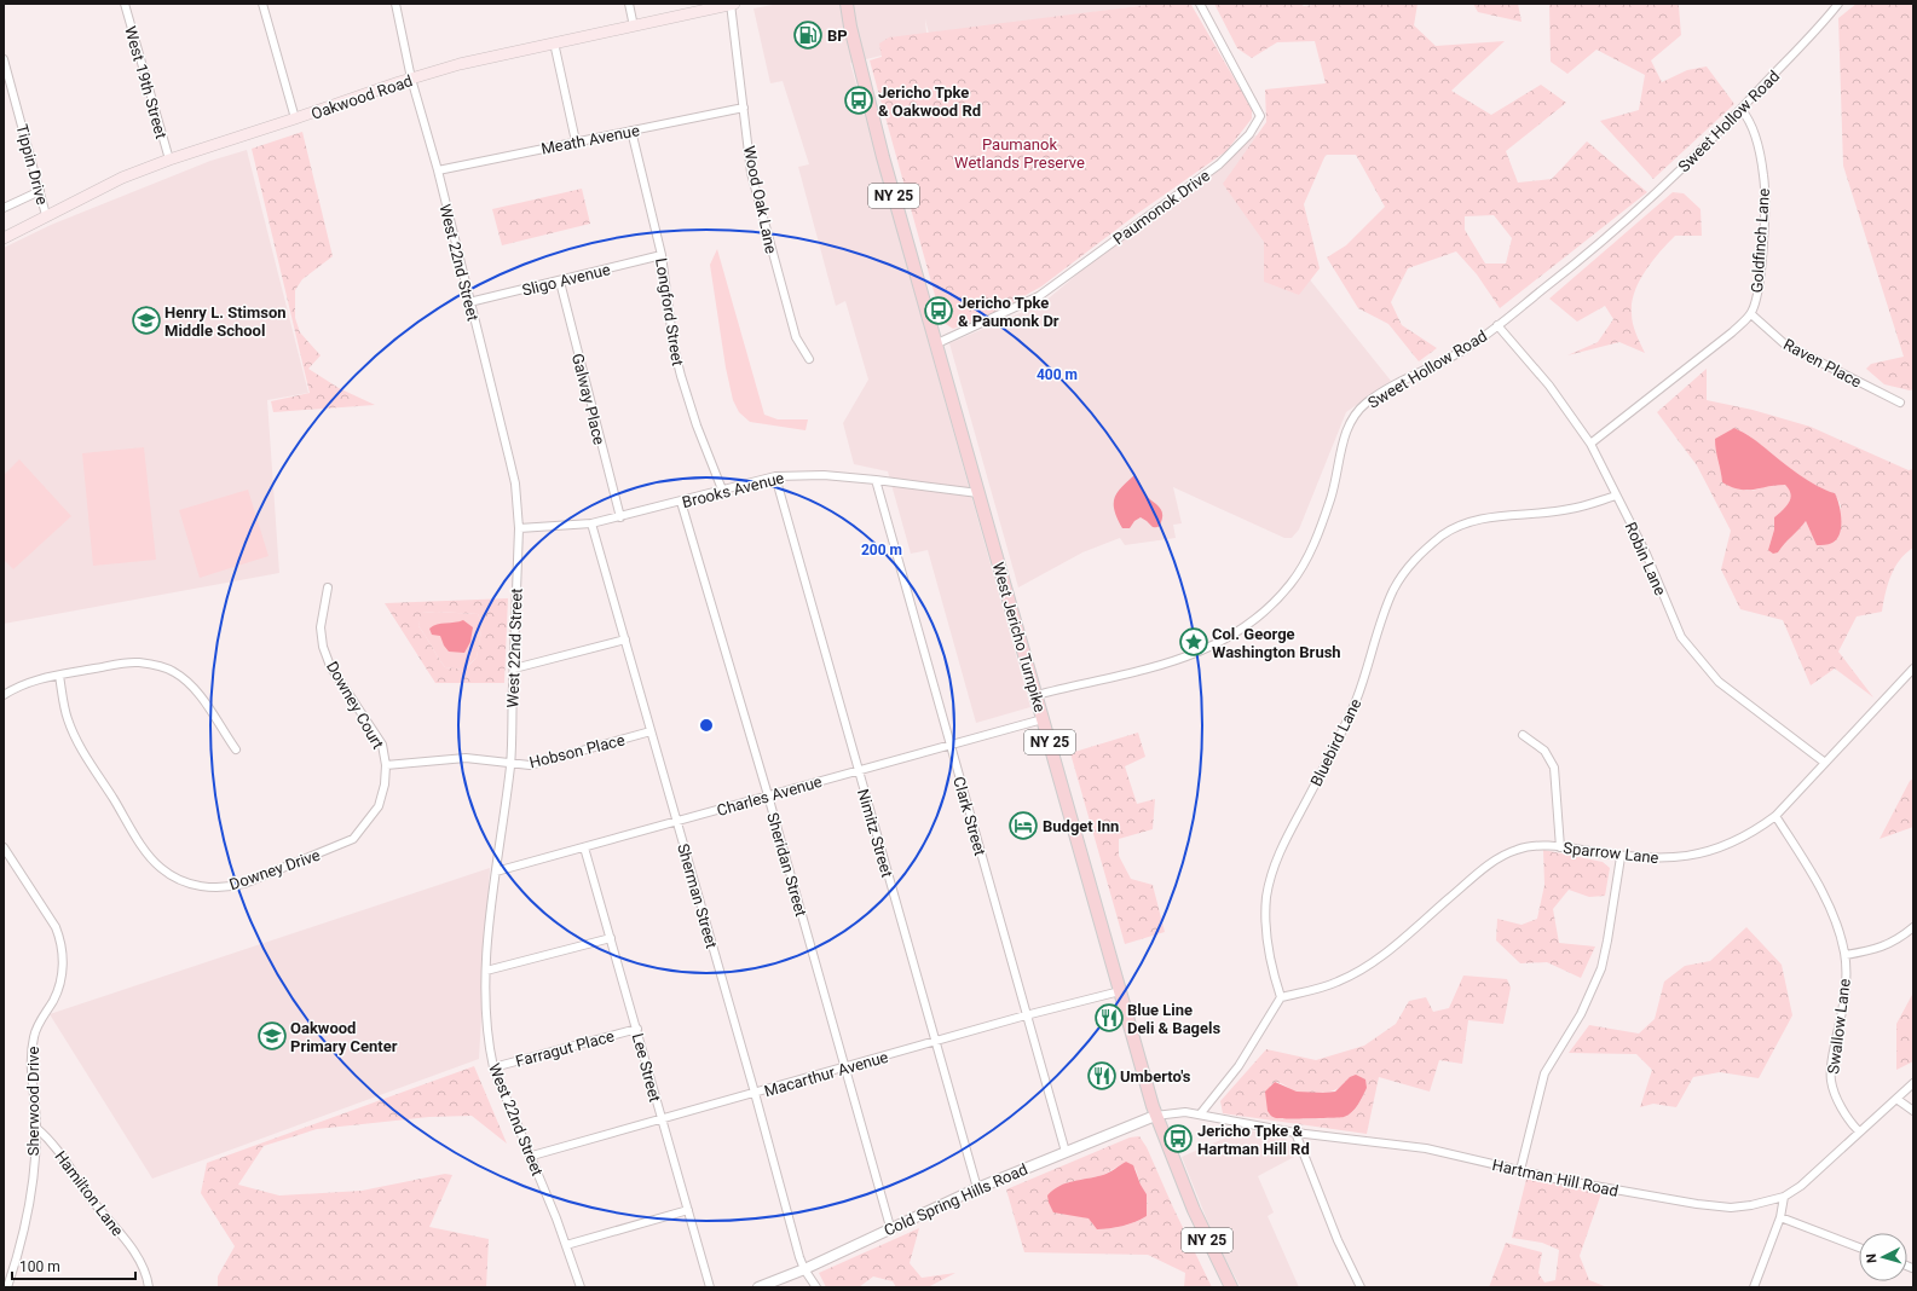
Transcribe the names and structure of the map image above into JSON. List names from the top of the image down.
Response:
{
  "streets": {
    "main road": ["Oakwood Road", "NY 25", "West Jericho Turnpike"],
    "street": [
      "West 19th Street",
      "Sweet Hollow Road",
      "Meath Avenue",
      "Tippin Drive",
      "Wood Oak Lane",
      "Paumonok Drive",
      "Goldfinch Lane",
      "West 22nd Street",
      "Sligo Avenue",
      "Longford Street",
      "Raven Place",
      "Galway Place",
      "Brooks Avenue",
      "Robin Lane",
      "Downey Court",
      "Bluebird Lane",
      "Hobson Place",
      "Charles Avenue",
      "Clark Street",
      "Nimitz Street",
      "Sparrow Lane",
      "Sheridan Street",
      "Downey Drive",
      "Sherman Street",
      "Swallow Lane",
      "Farragut Place",
      "Lee Street",
      "Macarthur Avenue",
      "Sherwood Drive",
      "Hartman Hill Road",
      "Hamilton Lane",
      "Cold Spring Hills Road"
    ]
  },
  "crossings": [
    ["West 19th Street", "Oakwood Road"],
    ["Oakwood Road", "Tippin Drive"],
    ["Oakwood Road", "Wood Oak Lane"],
    ["Oakwood Road", "West 22nd Street"],
    ["Sweet Hollow Road", "Goldfinch Lane"],
    ["Sweet Hollow Road", "Robin Lane"],
    ["Sweet Hollow Road", "West Jericho Turnpike"],
    ["Meath Avenue", "Wood Oak Lane"],
    ["Meath Avenue", "West 22nd Street"],
    ["Meath Avenue", "Longford Street"],
    ["Paumonok Drive", "West Jericho Turnpike"],
    ["Goldfinch Lane", "Raven Place"],
    ["Goldfinch Lane", "Robin Lane"],
    ["West 22nd Street", "Sligo Avenue"],
    ["West 22nd Street", "Brooks Avenue"],
    ["West 22nd Street", "Hobson Place"],
    ["West 22nd Street", "Charles Avenue"],
    ["West 22nd Street", "Farragut Place"],
    ["West 22nd Street", "Macarthur Avenue"],
    ["Sligo Avenue", "Longford Street"],
    ["Sligo Avenue", "Galway Place"],
    ["Longford Street", "Brooks Avenue"],
    ["Galway Place", "Brooks Avenue"],
    ["Brooks Avenue", "West Jericho Turnpike"],
    ["Brooks Avenue", "Clark Street"],
    ["Brooks Avenue", "Nimitz Street"],
    ["Brooks Avenue", "Sheridan Street"],
    ["Brooks Avenue", "Sherman Street"],
    ["Robin Lane", "Bluebird Lane"],
    ["Robin Lane", "Sparrow Lane"],
    ["West Jericho Turnpike", "Charles Avenue"],
    ["West Jericho Turnpike", "Macarthur Avenue"],
    ["West Jericho Turnpike", "Hartman Hill Road"],
    ["West Jericho Turnpike", "Cold Spring Hills Road"],
    ["Downey Court", "Hobson Place"],
    ["Downey Court", "Downey Drive"],
    ["Bluebird Lane", "Sparrow Lane"],
    ["Hobson Place", "Downey Drive"],
    ["Hobson Place", "Sherman Street"],
    ["Charles Avenue", "Clark Street"],
    ["Charles Avenue", "Nimitz Street"],
    ["Charles Avenue", "Sheridan Street"],
    ["Charles Avenue", "Sherman Street"],
    ["Charles Avenue", "Lee Street"],
    ["Clark Street", "Macarthur Avenue"],
    ["Clark Street", "Cold Spring Hills Road"],
    ["Nimitz Street", "Macarthur Avenue"],
    ["Nimitz Street", "Cold Spring Hills Road"],
    ["Sparrow Lane", "Swallow Lane"],
    ["Sheridan Street", "Macarthur Avenue"],
    ["Sheridan Street", "Cold Spring Hills Road"],
    ["Sherman Street", "Macarthur Avenue"],
    ["Sherman Street", "Cold Spring Hills Road"],
    ["Swallow Lane", "Hartman Hill Road"],
    ["Farragut Place", "Lee Street"],
    ["Lee Street", "Macarthur Avenue"],
    ["Sherwood Drive", "Hamilton Lane"],
    ["Hartman Hill Road", "Cold Spring Hills Road"]
  ],
  "parks": ["Paumanok Wetlands Preserve"],
  "places": {
    "fuel station": ["BP"],
    "bus stop": ["Jericho Tpke & Oakwood Rd", "Jericho Tpke & Paumonk Dr", "Jericho Tpke & Hartman Hill Rd"],
    "school or university": ["Henry L. Stimson Middle School", "Oakwood Primary Center"],
    "place": ["Col. George Washington Brush"],
    "hotel": ["Budget Inn"],
    "restaurant": ["Blue Line Deli & Bagels", "Umberto's"]
  },
  "scale_bar": "100 m",
  "north": "left",
  "rings": ["400 m", "200 m"]
}
